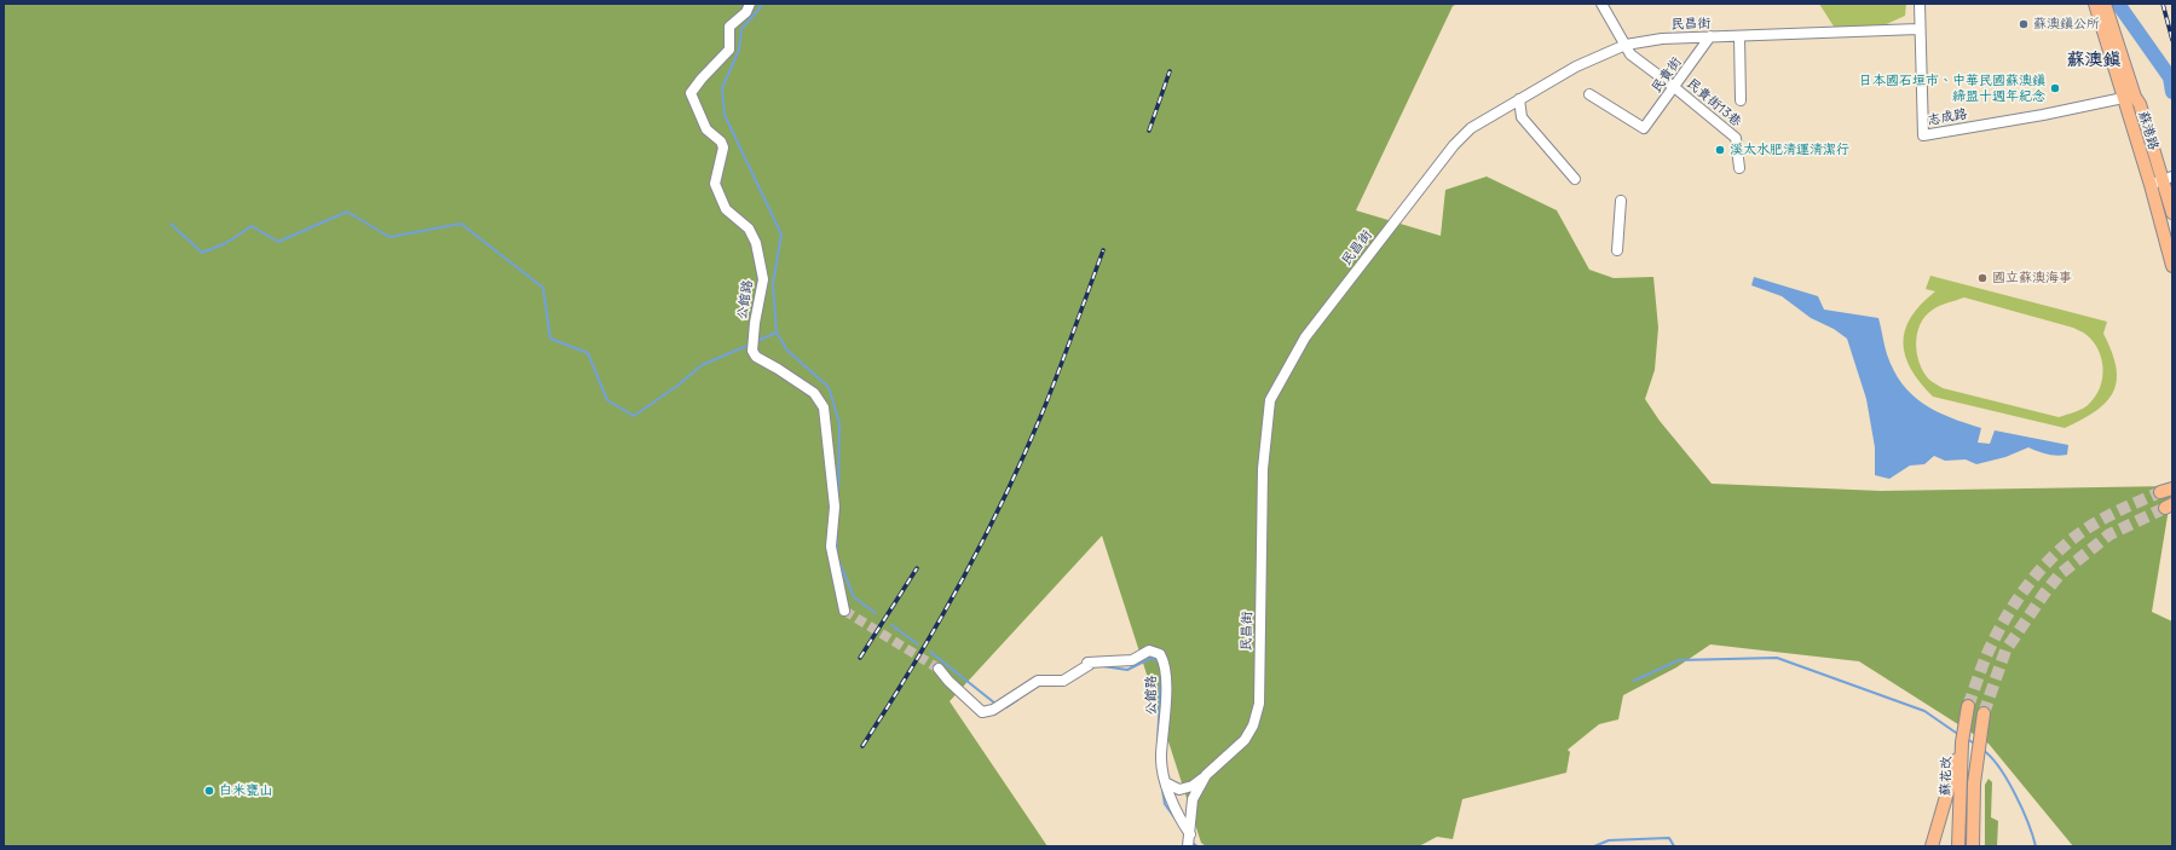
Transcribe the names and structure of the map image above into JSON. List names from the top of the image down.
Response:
{
  "streets": {
    "main road": ["蘇港路", "蘇花改"],
    "street": [
      "民昌街",
      "民貴街",
      "民貴街13巷",
      "志成路",
      "公館路"
    ]
  },
  "crossings": [
    ["民昌街", "民貴街"],
    ["民昌街", "民貴街13巷"],
    ["民昌街", "志成路"],
    ["民昌街", "公館路"],
    ["民貴街", "民貴街13巷"],
    ["志成路", "蘇港路"]
  ],
  "districts": ["蘇澳鎮"],
  "places": [
    "蘇澳鎮公所",
    "日本國石垣市、中華民國蘇澳鎮 締盟十週年紀念",
    "溪太水肥清運清潔行",
    "國立蘇澳海事",
    "白米甕山"
  ]
}
